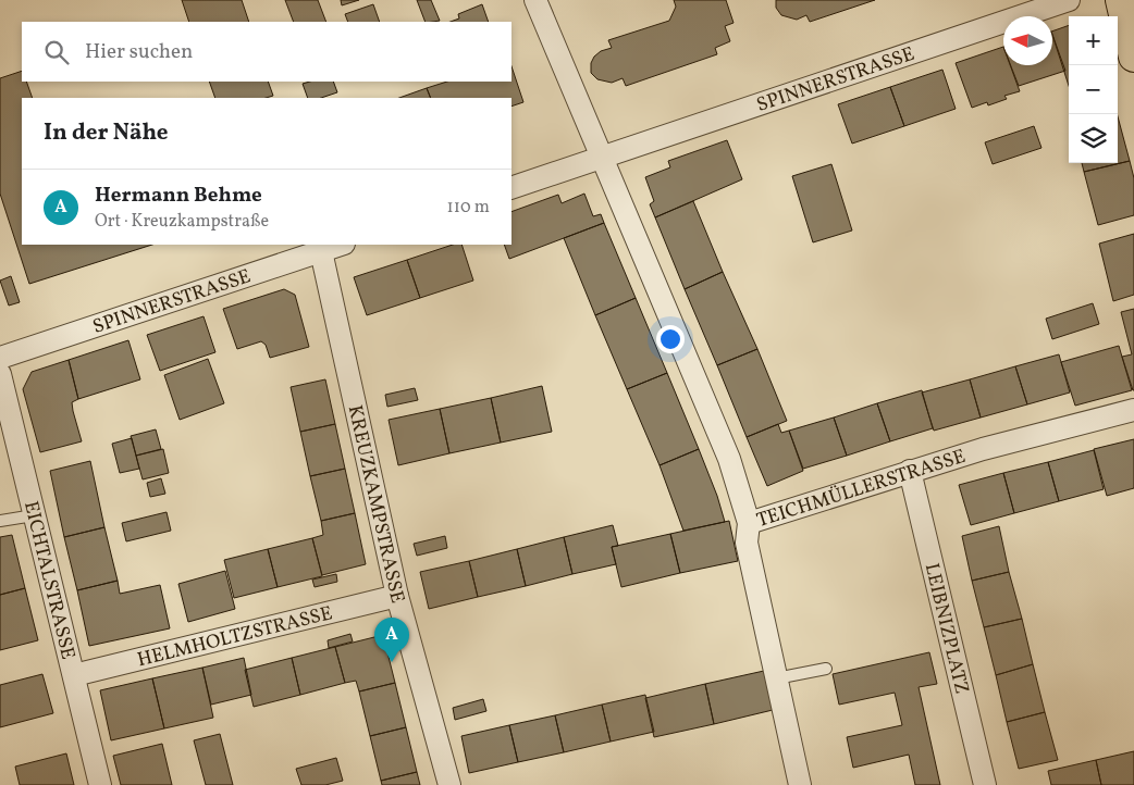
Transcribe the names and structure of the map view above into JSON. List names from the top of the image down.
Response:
{
  "streets": {
    "street": [
      "SPINNERSTRASSE",
      "TEICHMÜLLERSTRASSE",
      "KREUZKAMPSTRASSE",
      "EICHTALSTRASSE",
      "LEIBNIZPLATZ",
      "HELMHOLTZSTRASSE"
    ]
  },
  "crossings": [
    ["SPINNERSTRASSE", "TEICHMÜLLERSTRASSE"],
    ["SPINNERSTRASSE", "KREUZKAMPSTRASSE"],
    ["TEICHMÜLLERSTRASSE", "LEIBNIZPLATZ"],
    ["KREUZKAMPSTRASSE", "HELMHOLTZSTRASSE"],
    ["EICHTALSTRASSE", "HELMHOLTZSTRASSE"]
  ],
  "north": "left",
  "page": {
    "map_buttons": ["+", "−"],
    "search": "Hier suchen",
    "heading": "In der Nähe",
    "list": [
      {
        "mark": "A",
        "name": "Hermann Behme",
        "note": "Ort · Kreuzkampstraße",
        "value": "110 m"
      }
    ],
    "pins": "A"
  }
}
